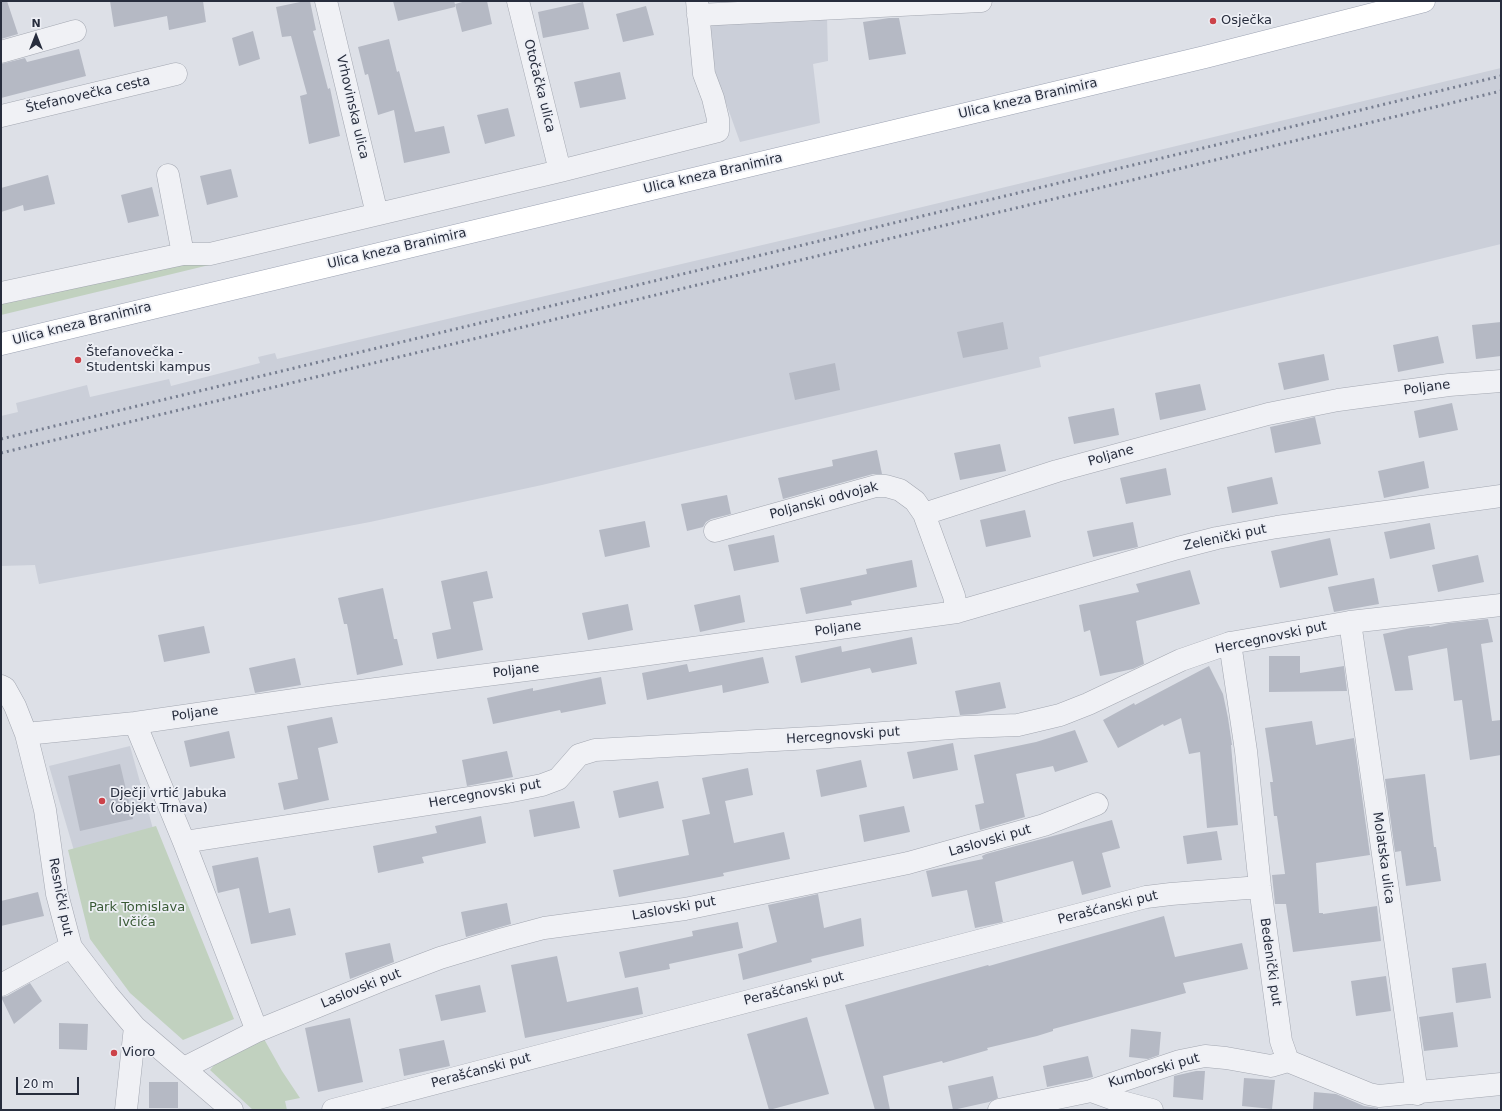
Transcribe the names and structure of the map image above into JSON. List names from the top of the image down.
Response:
{
  "streets": {
    "main road": ["Ulica kneza Branimira"],
    "street": [
      "Otočačka ulica",
      "Štefanovečka cesta",
      "Vrhovinska ulica",
      "Poljane",
      "Poljanski odvojak",
      "Zelenički put",
      "Hercegnovski put",
      "Laslovski put",
      "Molatska ulica",
      "Resnički put",
      "Perašćanski put",
      "Bedenički put",
      "Kumborski put"
    ]
  },
  "crossings": [
    ["Poljane", "Poljanski odvojak"],
    ["Poljane", "Zelenički put"],
    ["Poljane", "Resnički put"],
    ["Hercegnovski put", "Molatska ulica"],
    ["Hercegnovski put", "Bedenički put"],
    ["Perašćanski put", "Bedenički put"],
    ["Bedenički put", "Kumborski put"]
  ],
  "parks": ["Park Tomislava Ivčića"],
  "places": [
    "Osječka",
    "Štefanovečka - Studentski kampus",
    "Dječji vrtić Jabuka (objekt Trnava)",
    "Vioro"
  ],
  "scale_bar": "20 m",
  "north": "top"
}
